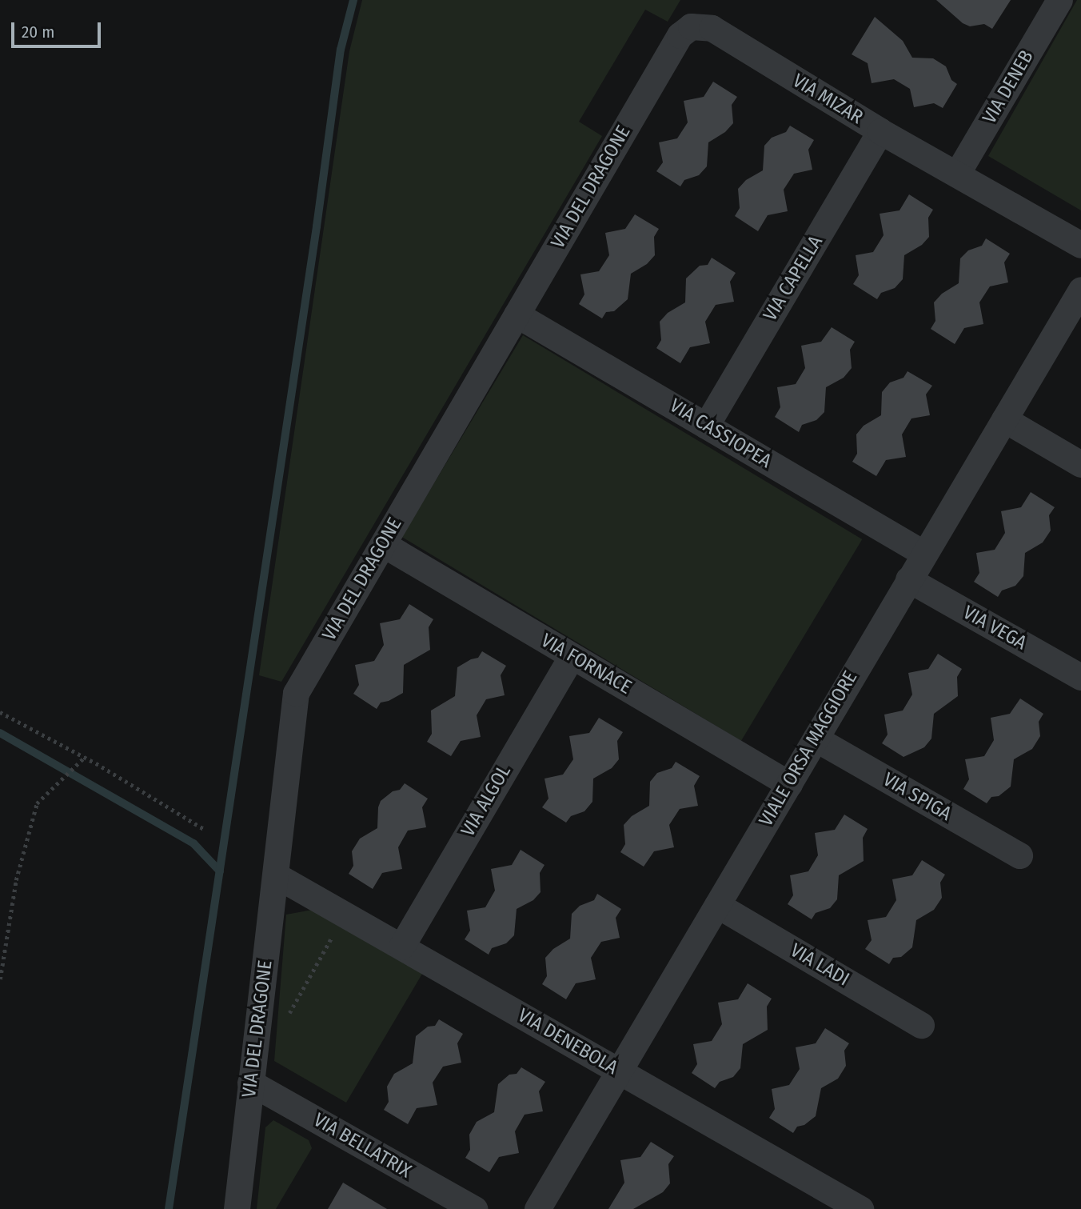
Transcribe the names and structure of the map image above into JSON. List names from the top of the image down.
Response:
{
  "streets": {
    "street": [
      "VIA DENEB",
      "VIA MIZAR",
      "VIA DEL DRAGONE",
      "VIA CAPELLA",
      "VIA CASSIOPEA",
      "VIA VEGA",
      "VIA FORNACE",
      "VIALE ORSA MAGGIORE",
      "VIA SPIGA",
      "VIA ALGOL",
      "VIA LADI",
      "VIA DENEBOLA",
      "VIA BELLATRIX"
    ]
  },
  "crossings": [
    ["VIA DENEB", "VIA MIZAR"],
    ["VIA MIZAR", "VIA DEL DRAGONE"],
    ["VIA MIZAR", "VIA CAPELLA"],
    ["VIA DEL DRAGONE", "VIA CASSIOPEA"],
    ["VIA DEL DRAGONE", "VIA FORNACE"],
    ["VIA DEL DRAGONE", "VIA DENEBOLA"],
    ["VIA DEL DRAGONE", "VIA BELLATRIX"],
    ["VIA CAPELLA", "VIA CASSIOPEA"],
    ["VIA CASSIOPEA", "VIALE ORSA MAGGIORE"],
    ["VIA VEGA", "VIALE ORSA MAGGIORE"],
    ["VIA FORNACE", "VIALE ORSA MAGGIORE"],
    ["VIA FORNACE", "VIA ALGOL"],
    ["VIALE ORSA MAGGIORE", "VIA SPIGA"],
    ["VIALE ORSA MAGGIORE", "VIA LADI"],
    ["VIALE ORSA MAGGIORE", "VIA DENEBOLA"],
    ["VIA ALGOL", "VIA DENEBOLA"]
  ],
  "scale_bar": "20 m"
}
